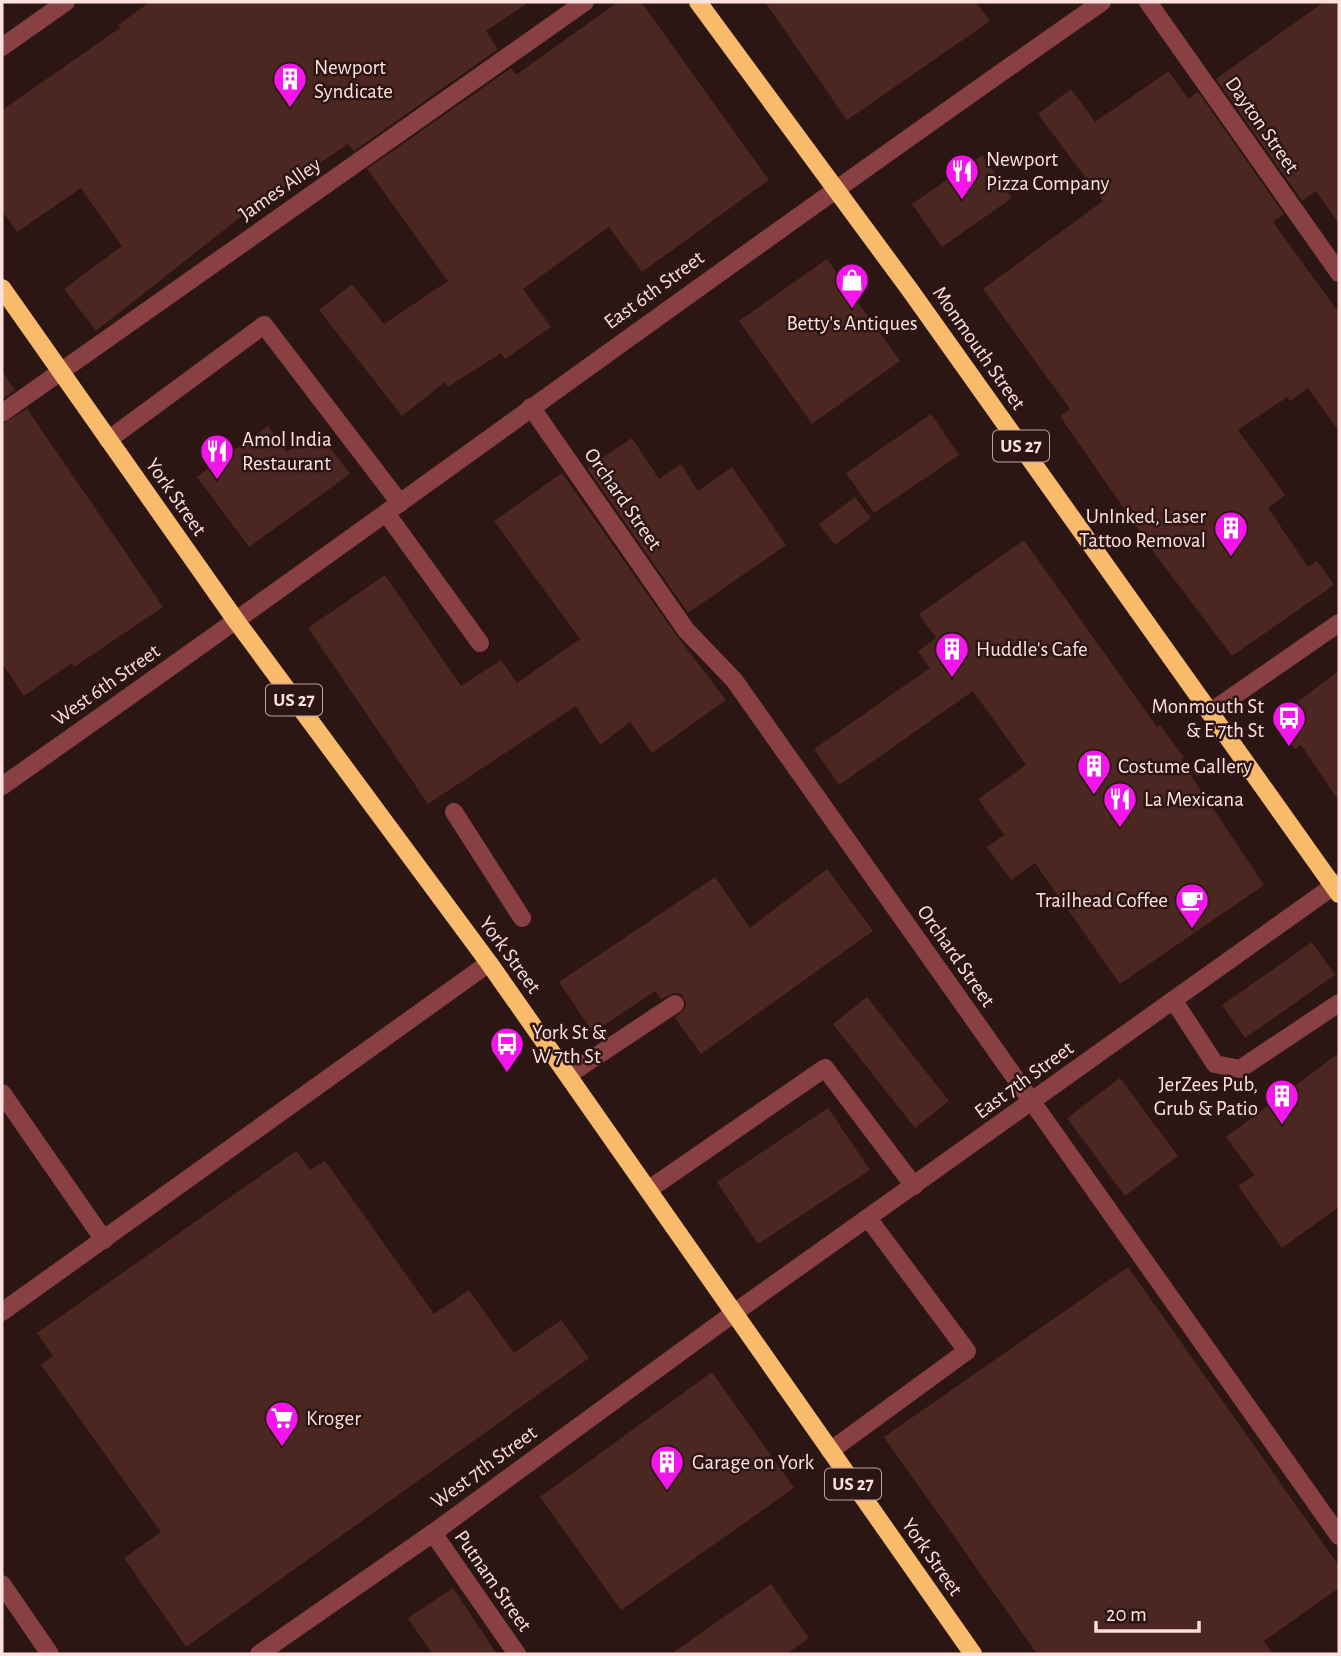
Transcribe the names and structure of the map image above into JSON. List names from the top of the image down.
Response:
{
  "streets": {
    "main road": ["Monmouth Street", "US 27", "York Street"],
    "street": [
      "Dayton Street",
      "James Alley",
      "East 6th Street",
      "Orchard Street",
      "West 6th Street",
      "East 7th Street",
      "West 7th Street",
      "Putnam Street"
    ]
  },
  "crossings": [
    ["James Alley", "York Street"],
    ["East 6th Street", "Monmouth Street"],
    ["East 6th Street", "York Street"],
    ["East 6th Street", "Orchard Street"],
    ["East 6th Street", "West 6th Street"],
    ["Monmouth Street", "East 7th Street"],
    ["York Street", "West 6th Street"],
    ["York Street", "East 7th Street"],
    ["York Street", "West 7th Street"],
    ["Orchard Street", "East 7th Street"],
    ["East 7th Street", "West 7th Street"],
    ["West 7th Street", "Putnam Street"]
  ],
  "places": {
    "building": [
      "Newport Syndicate",
      "UnInked, Laser Tattoo Removal",
      "Huddle's Cafe",
      "Costume Gallery",
      "JerZees Pub, Grub & Patio",
      "Garage on York"
    ],
    "restaurant": ["Newport Pizza Company", "Amol India Restaurant", "La Mexicana"],
    "shop": ["Betty's Antiques"],
    "bus stop": ["Monmouth St & E 7th St", "York St & W 7th St"],
    "cafe": ["Trailhead Coffee"],
    "supermarket": ["Kroger"]
  },
  "scale_bar": "20 m"
}
